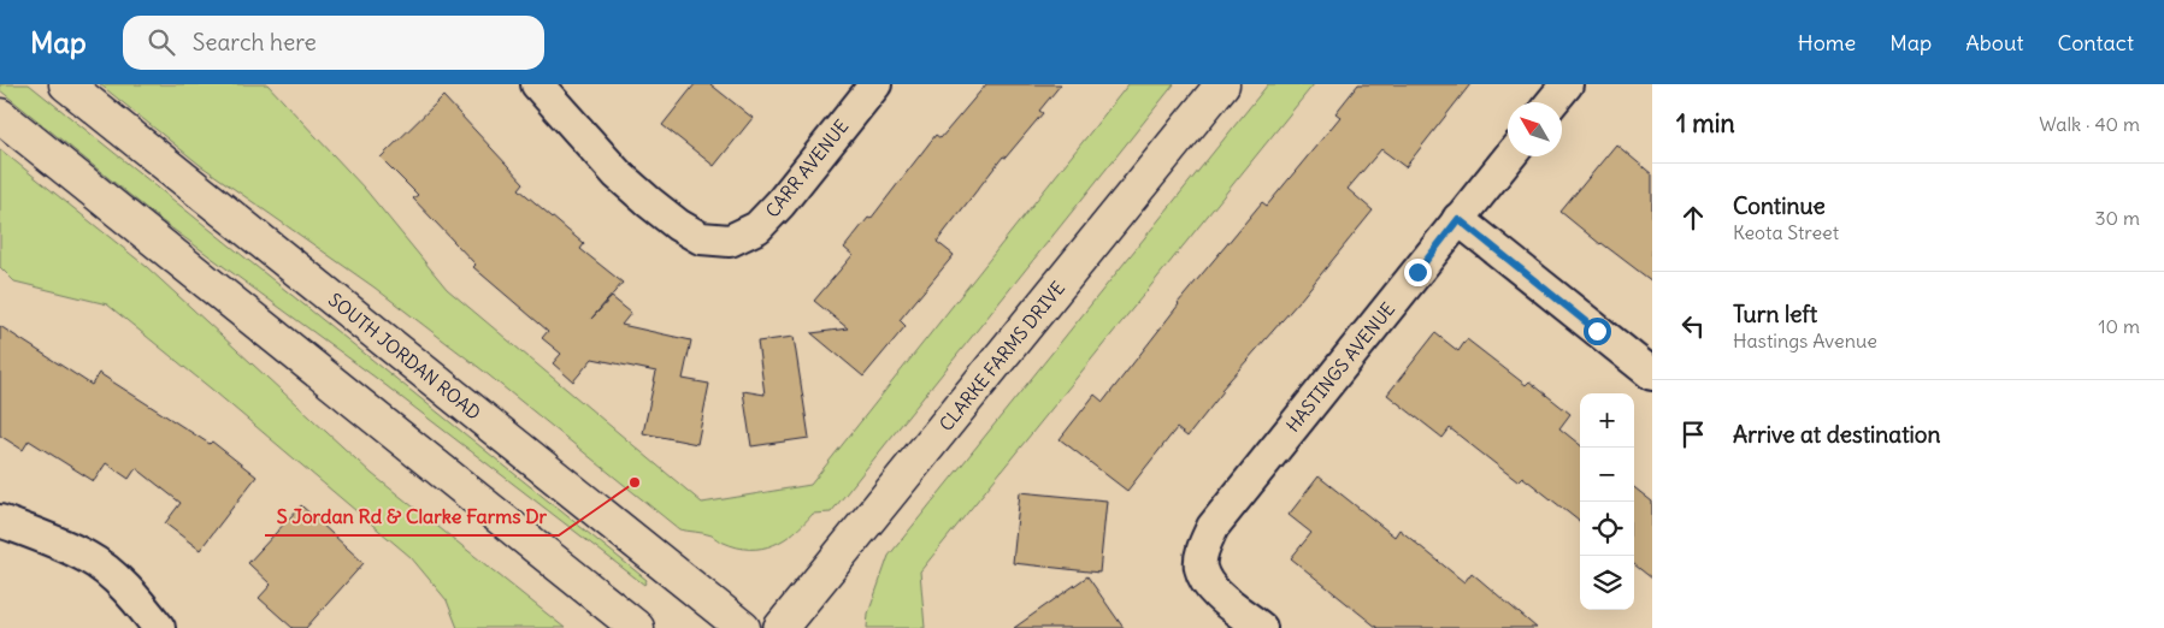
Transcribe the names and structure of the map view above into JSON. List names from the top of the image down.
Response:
{
  "streets": {
    "main road": ["SOUTH JORDAN ROAD", "CLARKE FARMS DRIVE"],
    "street": ["CARR AVENUE", "HASTINGS AVENUE"]
  },
  "places": ["S Jordan Rd & Clarke Farms Dr"],
  "north": "top left",
  "page": {
    "header": "Map",
    "search": "Search here",
    "nav": [
      "Home",
      "Map",
      "About",
      "Contact"
    ],
    "heading": ["1 min", "Walk · 40 m"],
    "list": [
      ["Continue", "Keota Street", "30 m"],
      ["Turn left", "Hastings Avenue", "10 m"],
      "Arrive at destination"
    ],
    "map_buttons": ["+", "−"]
  }
}
